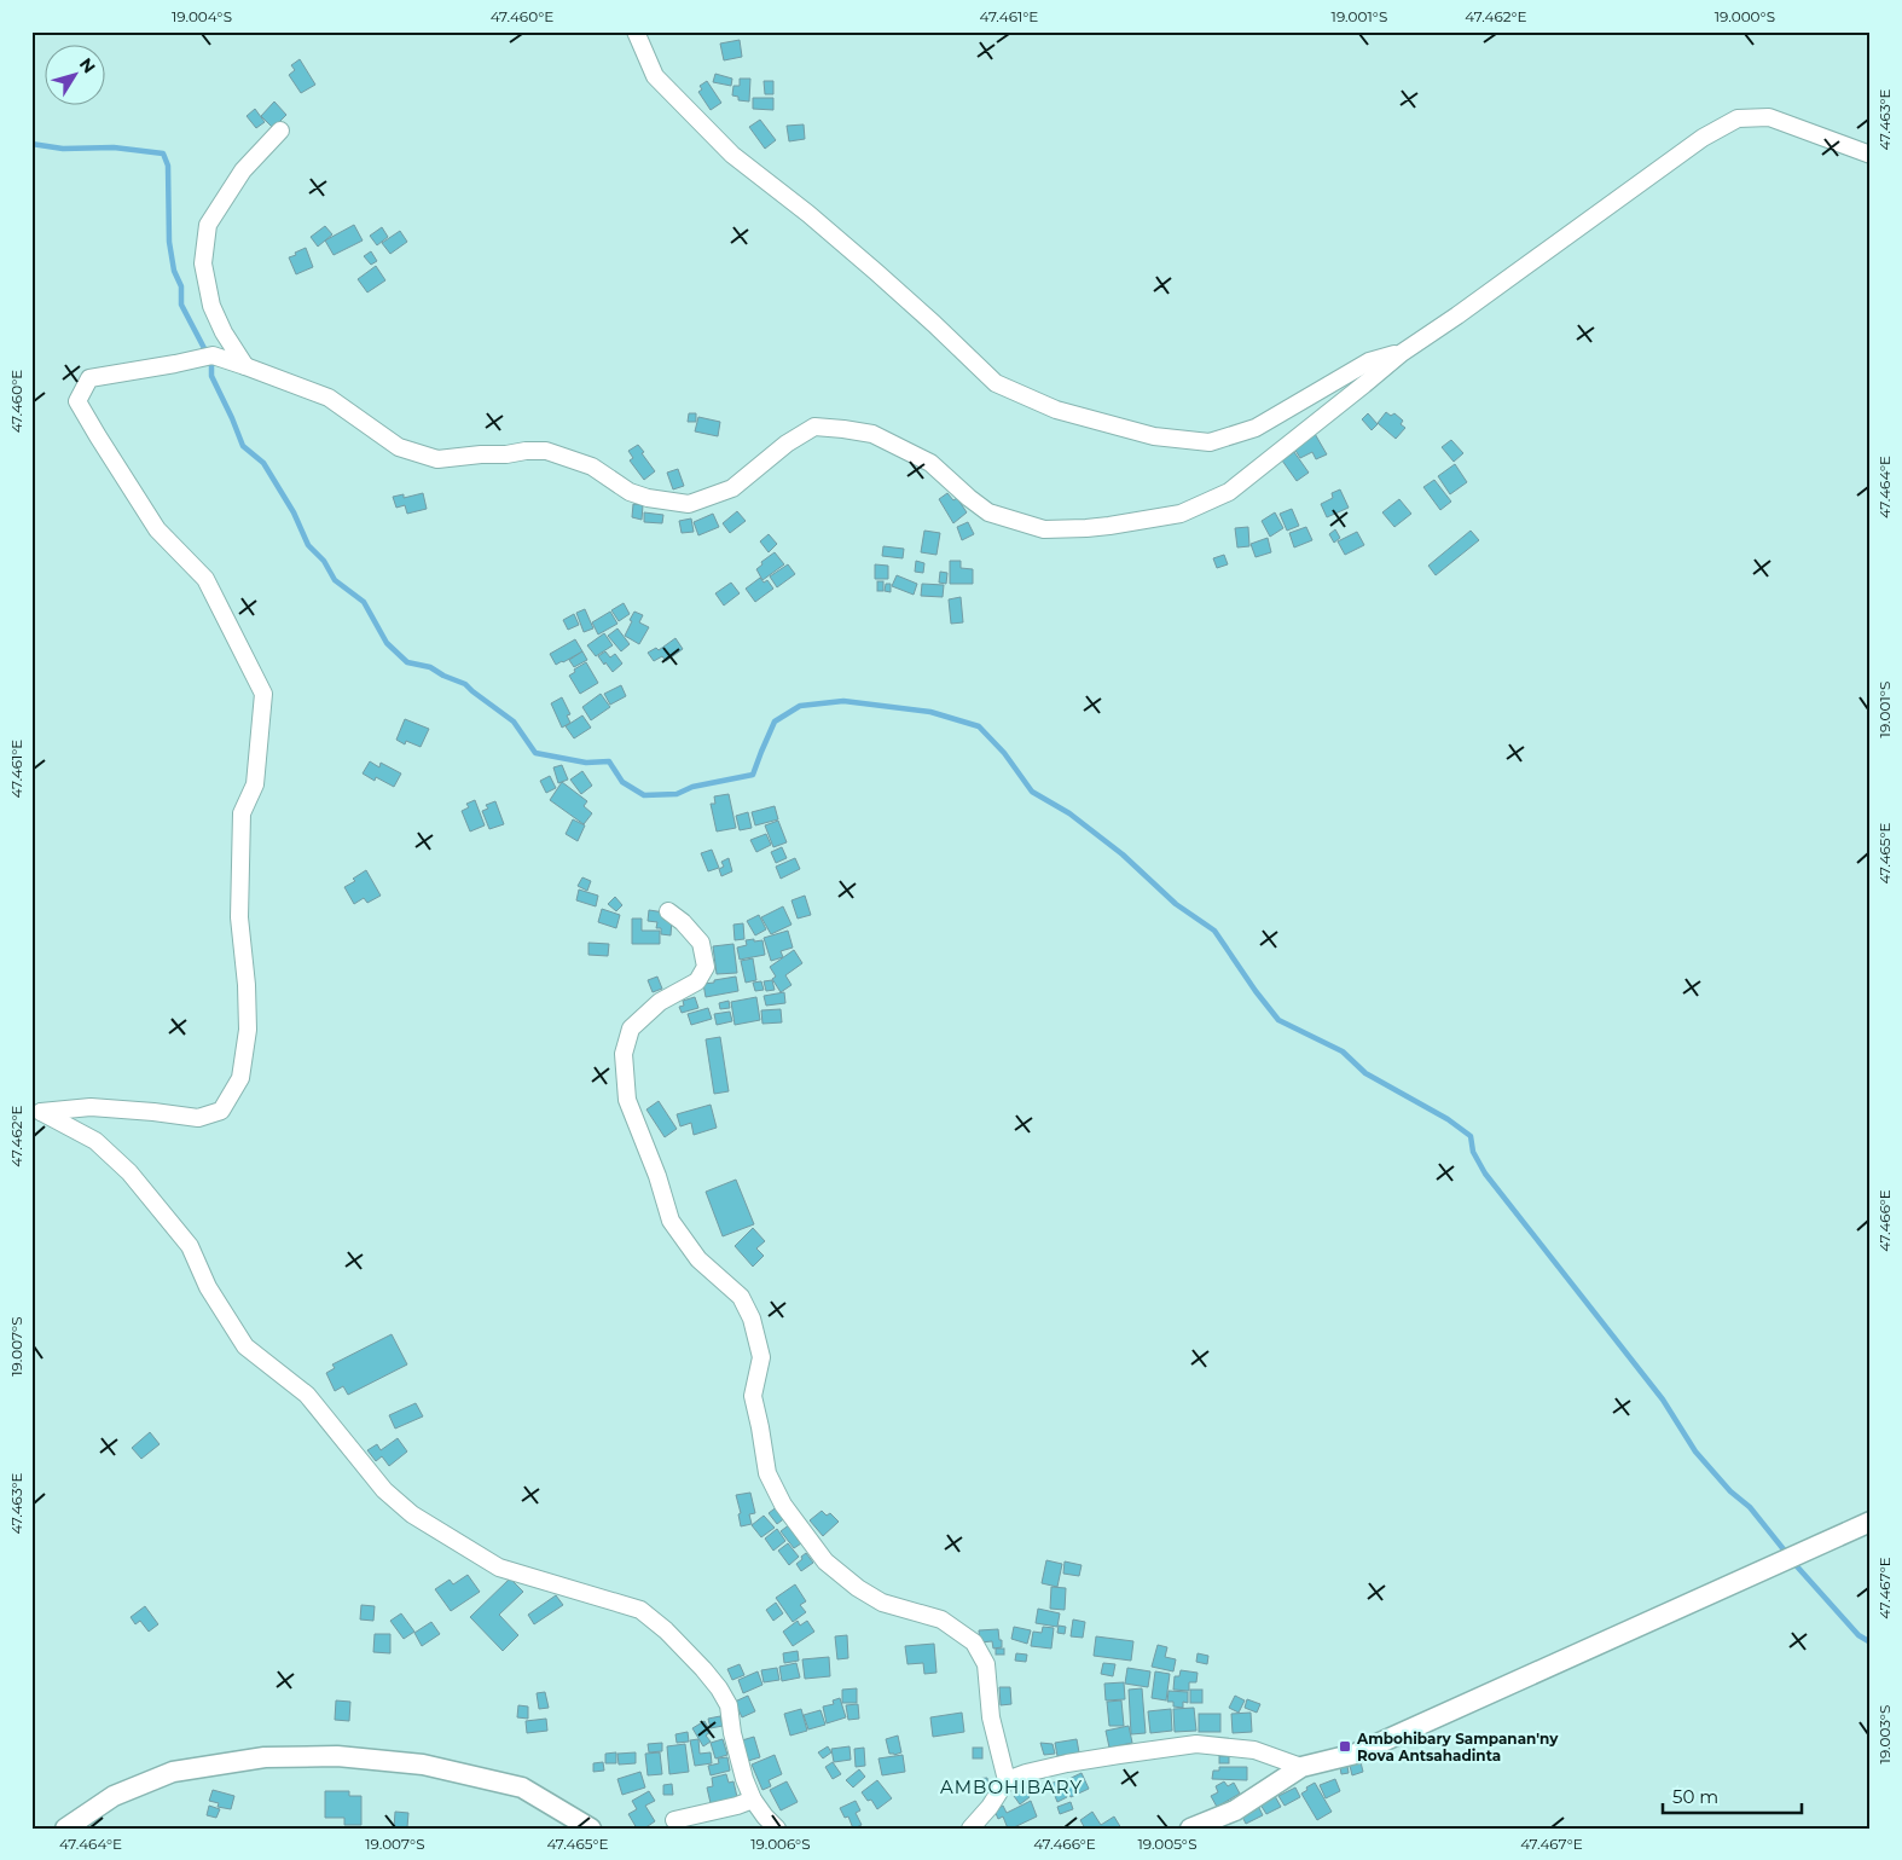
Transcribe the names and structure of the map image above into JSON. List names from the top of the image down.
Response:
{
  "districts": ["AMBOHIBARY"],
  "places": {
    "transit": ["Ambohibary Sampanan'ny Rova Antsahadinta"]
  },
  "scale_bar": "50 m",
  "north": "top right",
  "coordinates": [
    "19.004°S",
    "47.460°E",
    "47.461°E",
    "19.001°S",
    "47.462°E",
    "19.000°S",
    "47.463°E",
    "47.464°E",
    "47.465°E",
    "47.466°E",
    "19.007°S",
    "47.467°E",
    "19.003°S",
    "19.006°S",
    "19.005°S"
  ]
}
